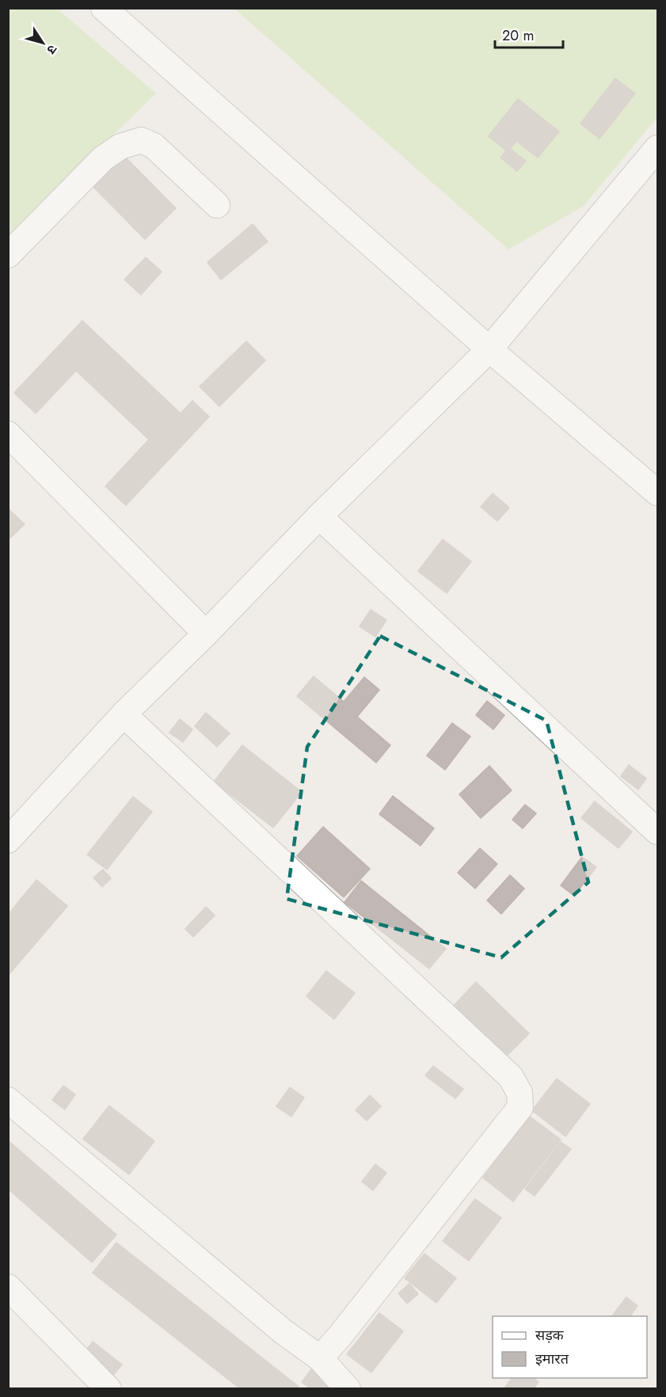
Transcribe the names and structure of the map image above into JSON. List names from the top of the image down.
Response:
{
  "legend": ["सड़क", "इमारत"],
  "scale_bar": "20 m",
  "north": "bottom right"
}
